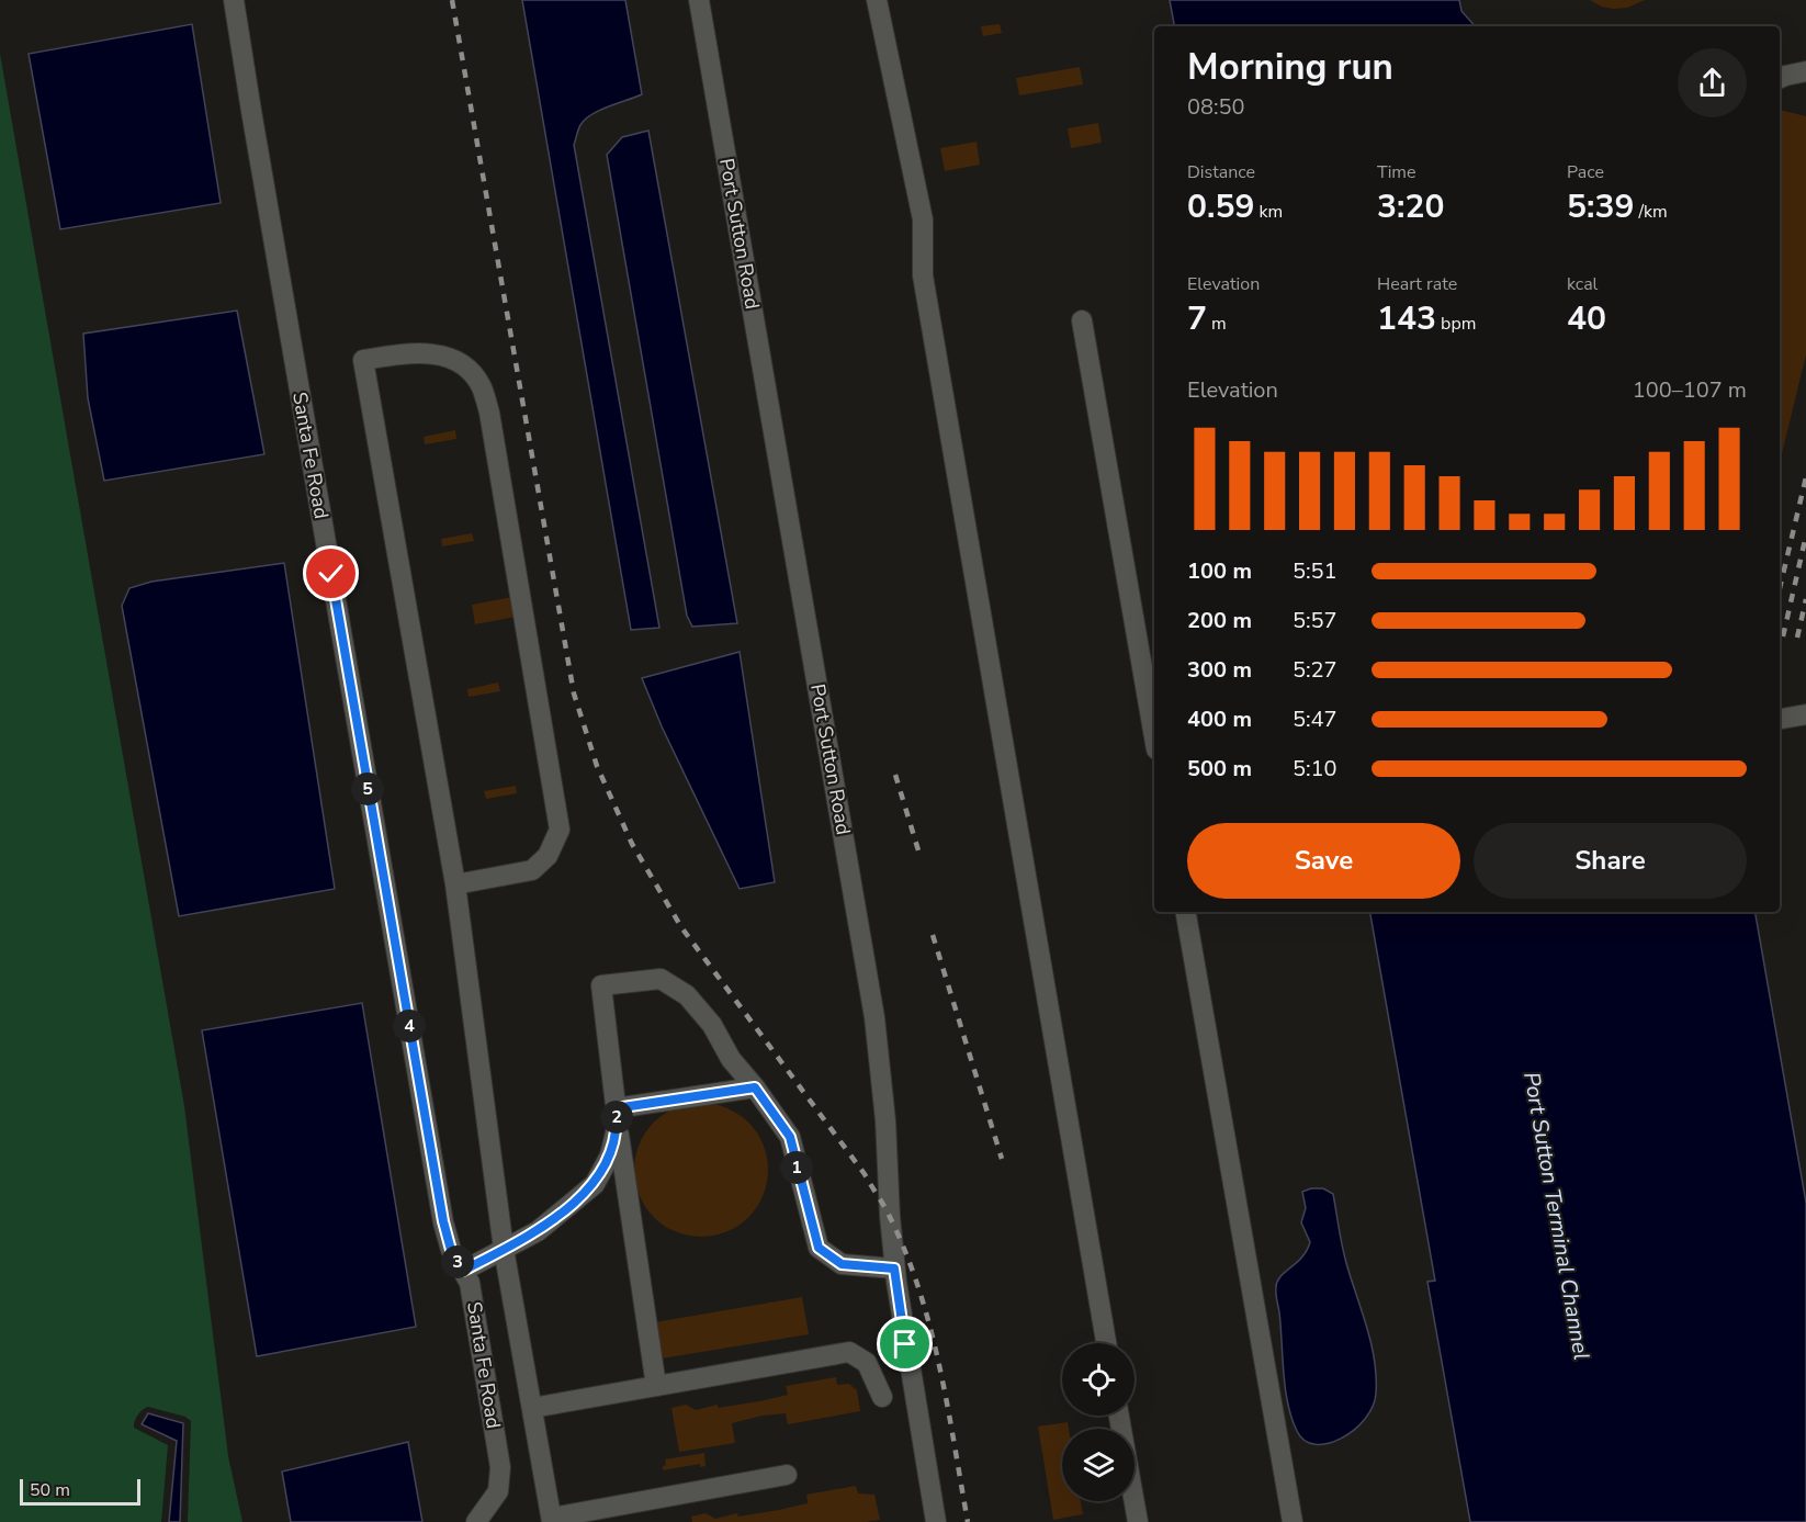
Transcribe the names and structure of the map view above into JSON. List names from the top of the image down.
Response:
{
  "streets": {
    "street": ["Port Sutton Road", "Santa Fe Road"]
  },
  "water": ["Port Sutton Terminal Channel"],
  "scale_bar": "50 m",
  "page": {
    "heading": ["Morning run", "08:50"],
    "stats": [
      ["Distance", "0.59 km"],
      ["Time", "3:20"],
      ["Pace", "5:39 /km"],
      ["Elevation", "7 m"],
      ["Heart rate", "143 bpm"],
      ["kcal", "40"]
    ],
    "chart": ["Elevation", "100–107 m"],
    "list": [
      {
        "name": "100 m",
        "note": "5:51"
      },
      {
        "name": "200 m",
        "note": "5:57"
      },
      {
        "name": "300 m",
        "note": "5:27"
      },
      {
        "name": "400 m",
        "note": "5:47"
      },
      {
        "name": "500 m",
        "note": "5:10"
      }
    ],
    "pins": [
      "5",
      "4",
      "2",
      "1",
      "3"
    ],
    "buttons": ["Save", "Share"],
    "scale": "50 m"
  }
}
